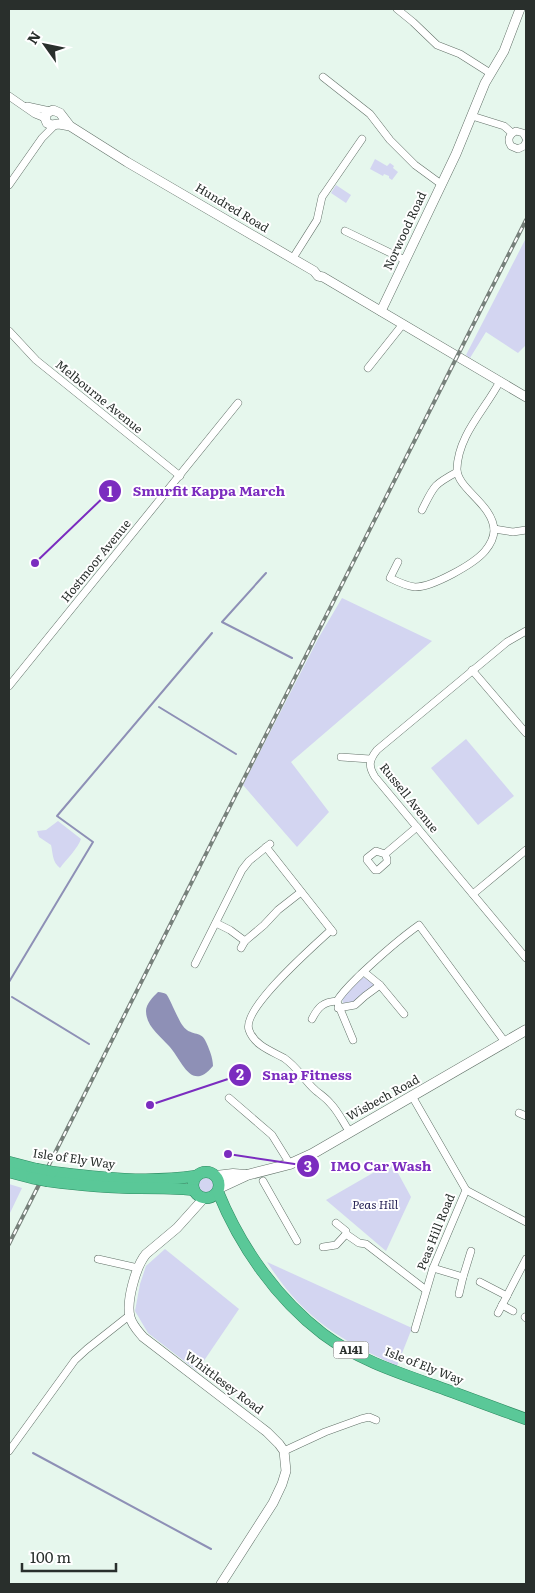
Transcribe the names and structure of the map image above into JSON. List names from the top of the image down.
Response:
{
  "streets": {
    "highway": ["Isle of Ely Way", "A141"],
    "main road": ["Wisbech Road"],
    "street": [
      "Hundred Road",
      "Norwood Road",
      "Melbourne Avenue",
      "Hostmoor Avenue",
      "Russell Avenue",
      "Peas Hill Road",
      "Whittlesey Road"
    ]
  },
  "crossings": [
    ["Hundred Road", "Norwood Road"],
    ["Melbourne Avenue", "Hostmoor Avenue"],
    ["Wisbech Road", "Isle of Ely Way"],
    ["Wisbech Road", "Peas Hill Road"],
    ["Wisbech Road", "A141"],
    ["Isle of Ely Way", "A141"]
  ],
  "parks": ["Peas Hill"],
  "places": ["Smurfit Kappa March", "Snap Fitness", "IMO Car Wash"],
  "scale_bar": "100 m",
  "north": "top left"
}
